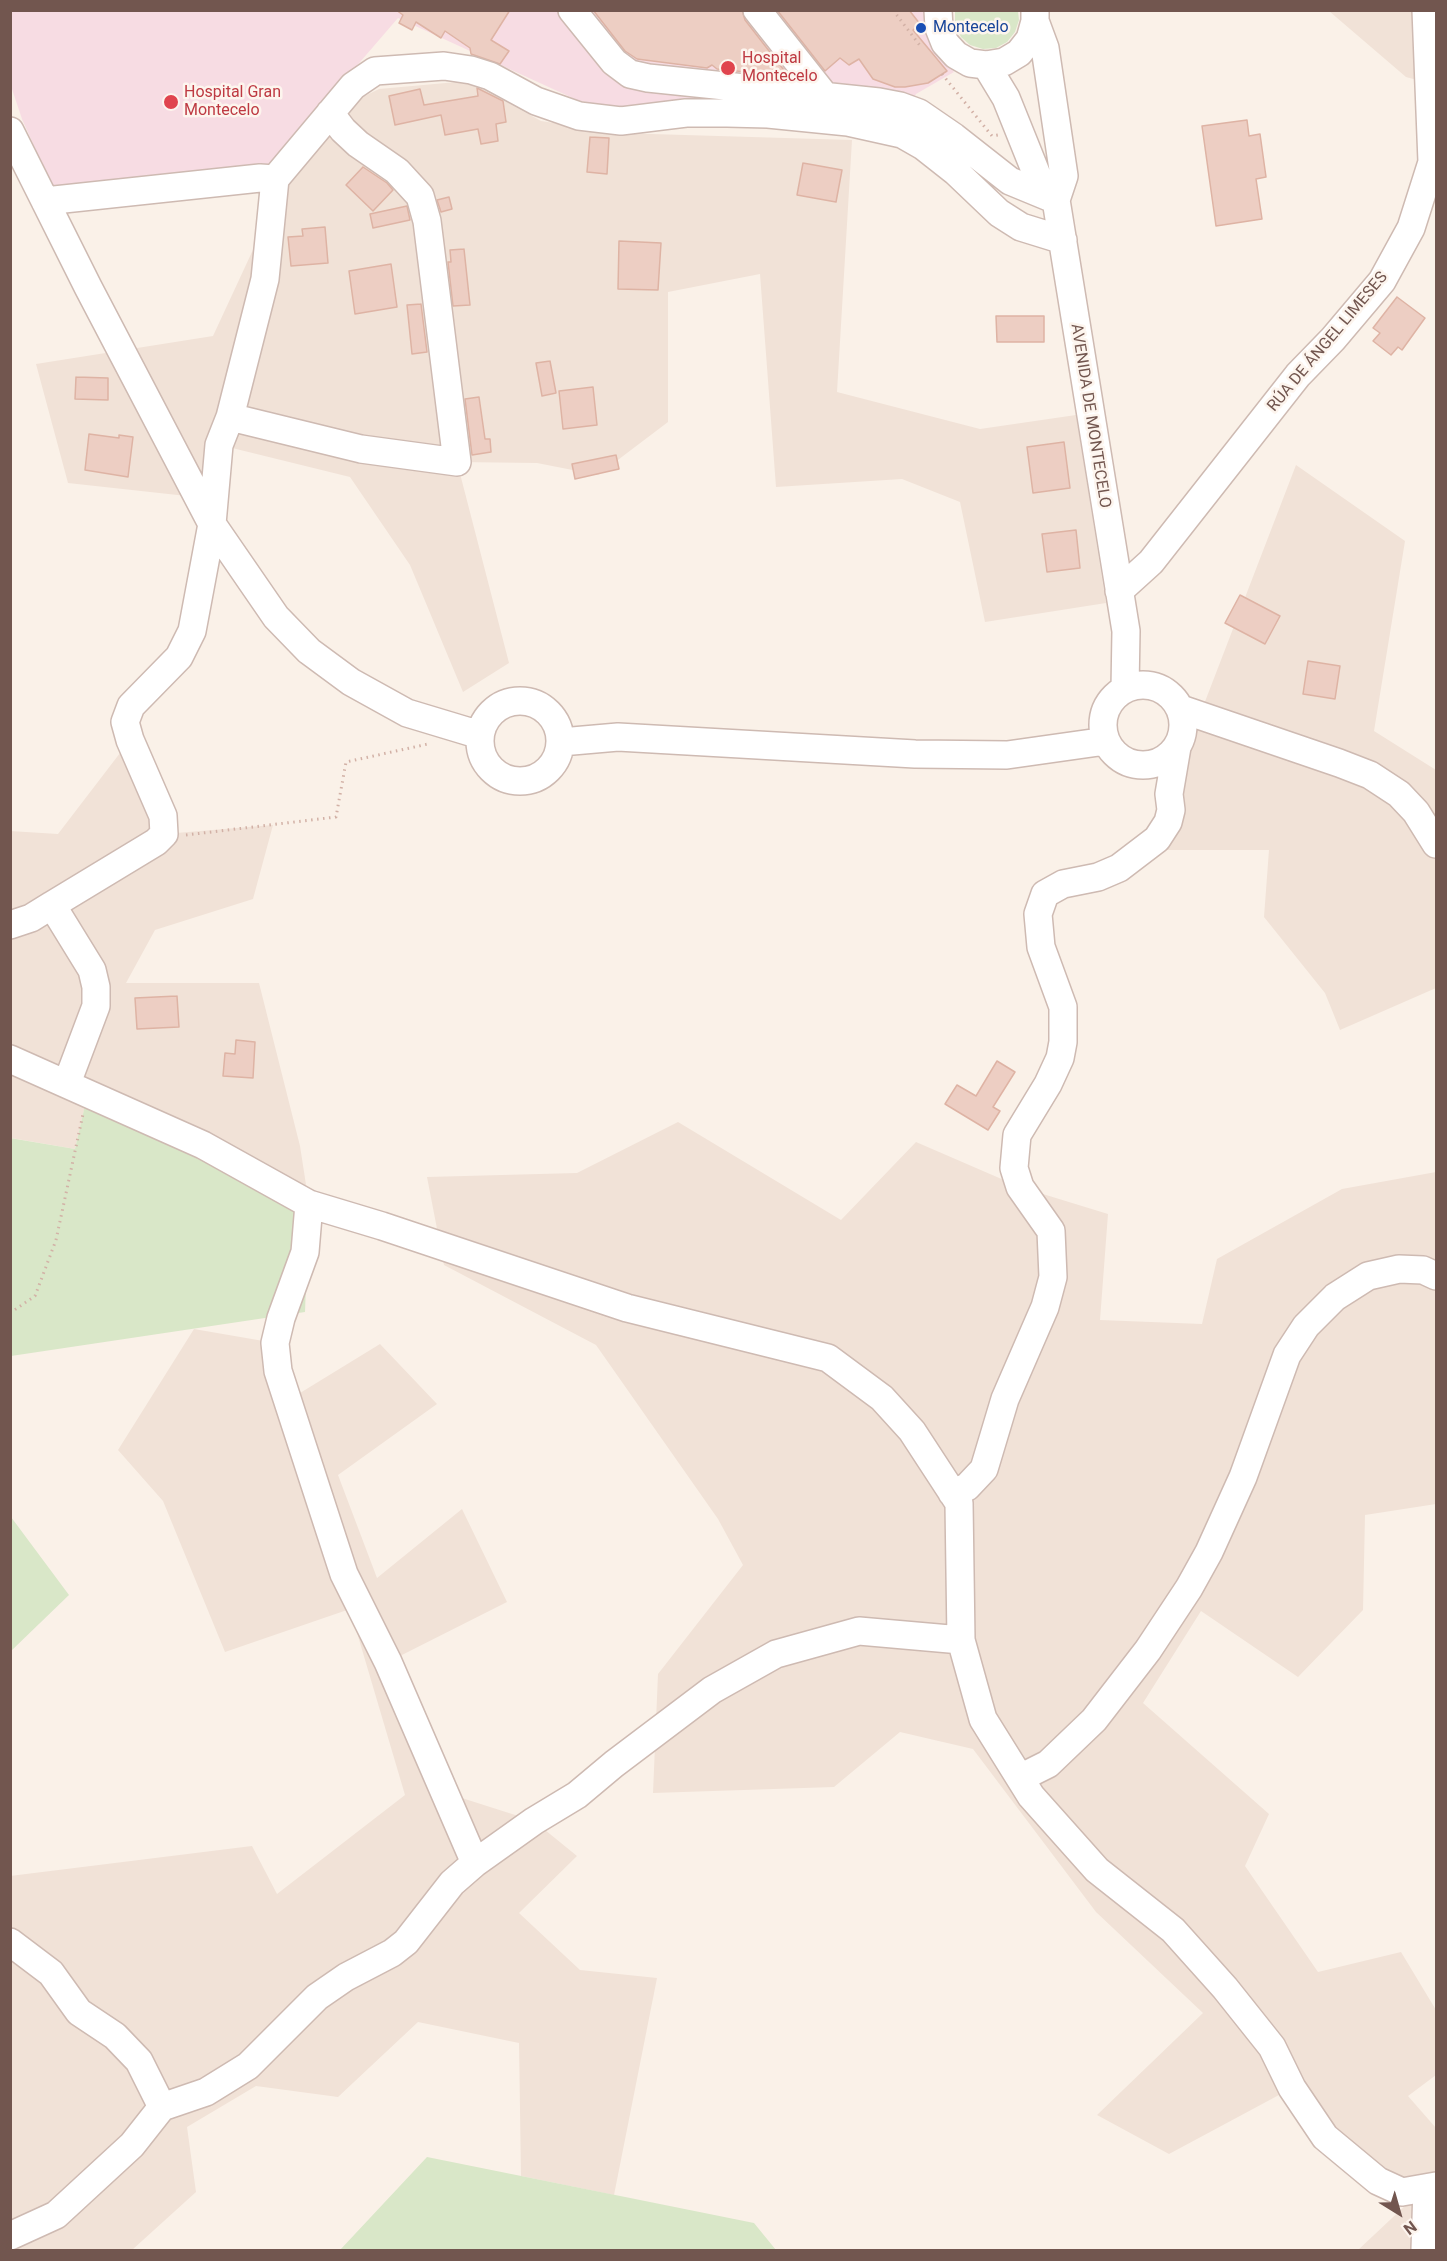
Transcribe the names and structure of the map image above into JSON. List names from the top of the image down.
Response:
{
  "streets": {
    "street": ["RÚA DE ÁNGEL LIMESES", "AVENIDA DE MONTECELO"]
  },
  "crossings": [
    ["RÚA DE ÁNGEL LIMESES", "AVENIDA DE MONTECELO"]
  ],
  "places": ["Montecelo", "Hospital Montecelo", "Hospital Gran Montecelo"],
  "north": "bottom right"
}
